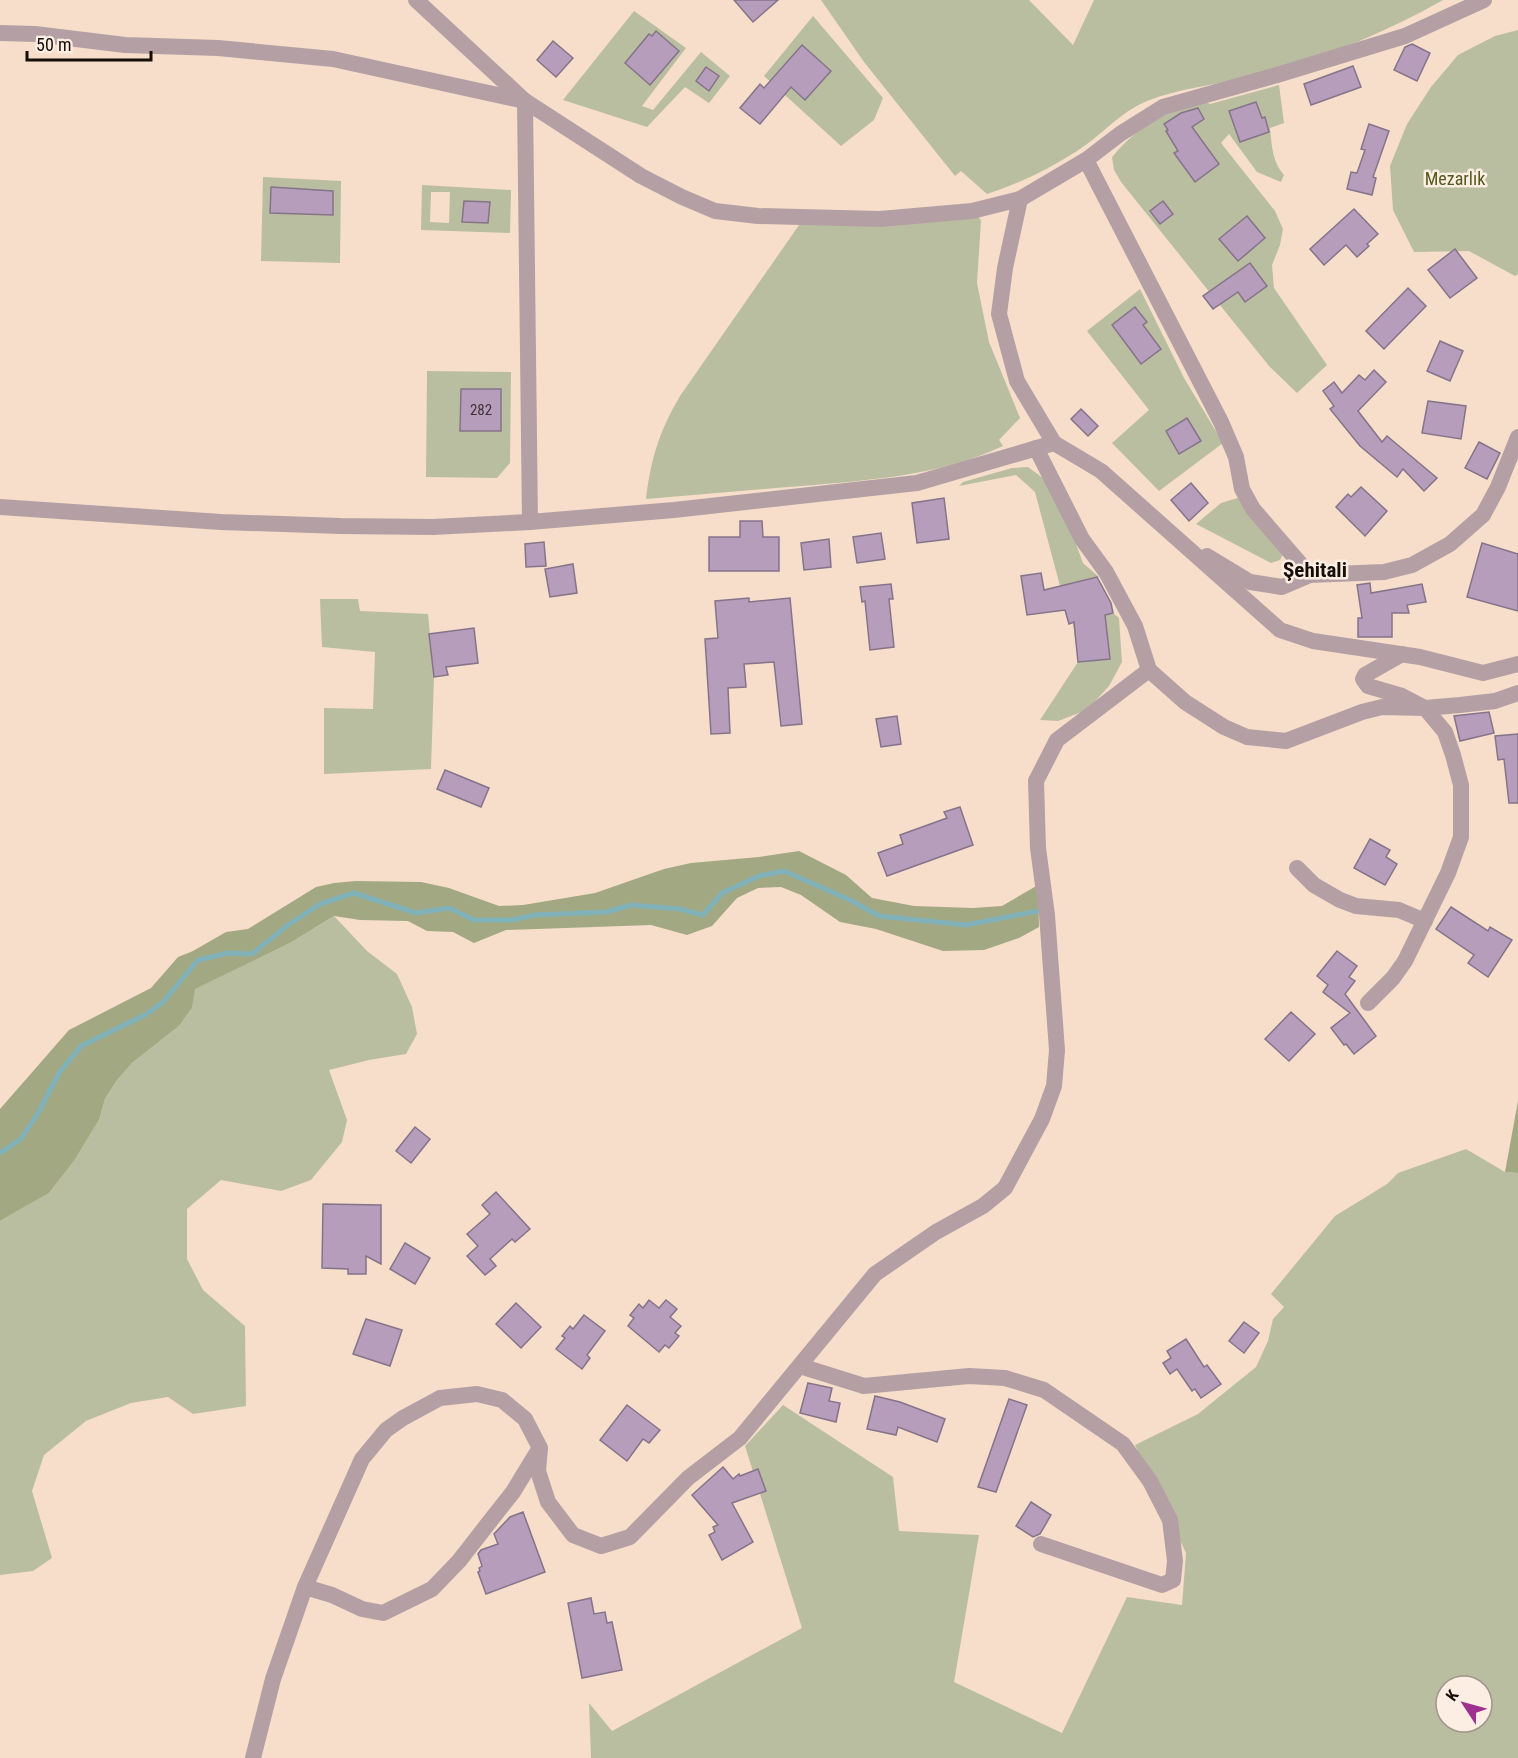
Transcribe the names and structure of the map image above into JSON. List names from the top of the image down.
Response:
{
  "districts": ["Şehitali"],
  "parks": ["Mezarlık"],
  "house_numbers": ["282"],
  "scale_bar": "50 m",
  "north": "top left"
}
